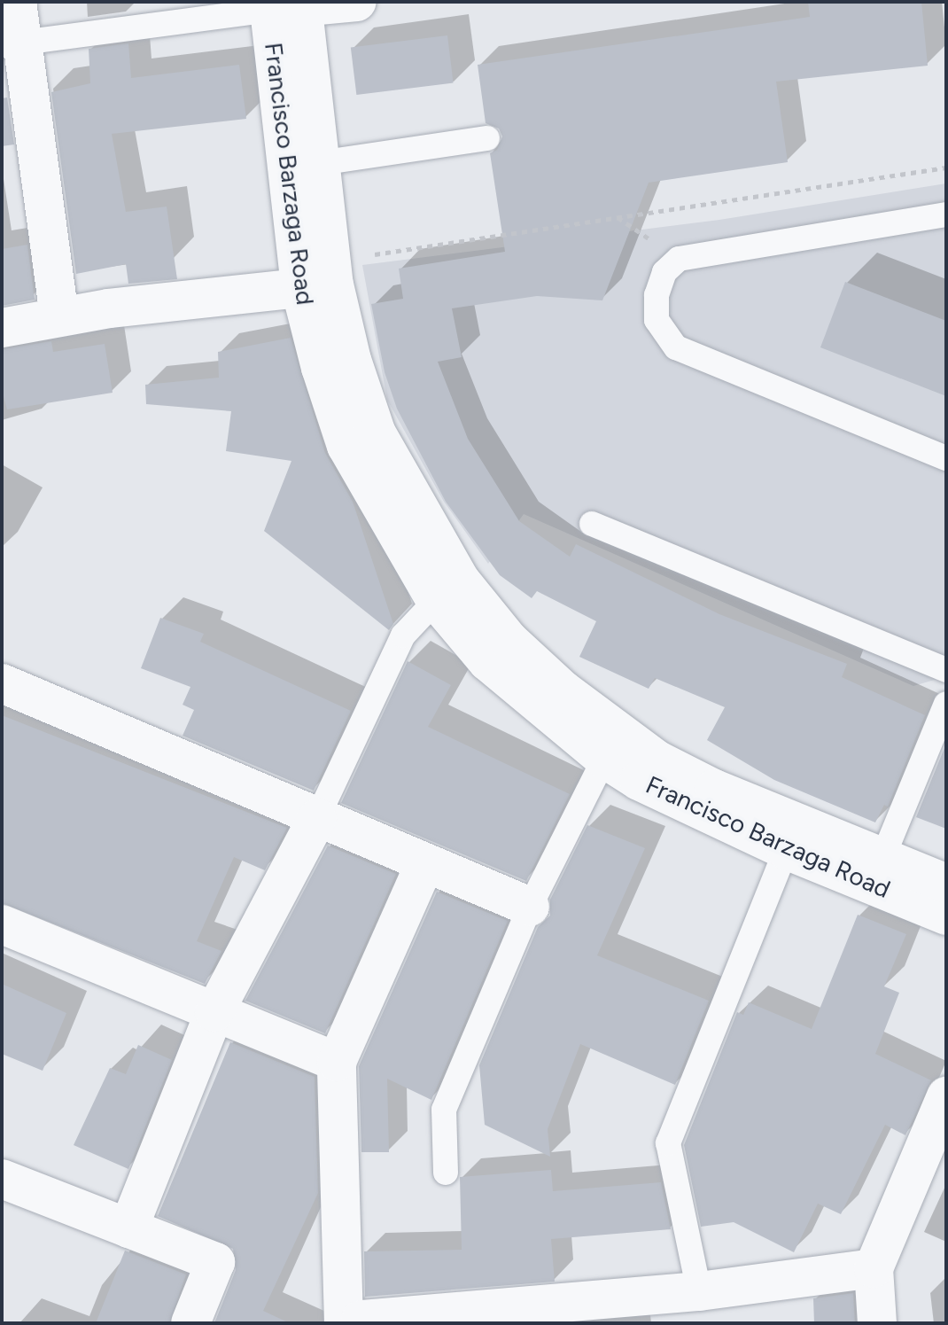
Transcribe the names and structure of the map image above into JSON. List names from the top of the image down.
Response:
{
  "streets": {
    "street": ["Francisco Barzaga Road"]
  }
}
